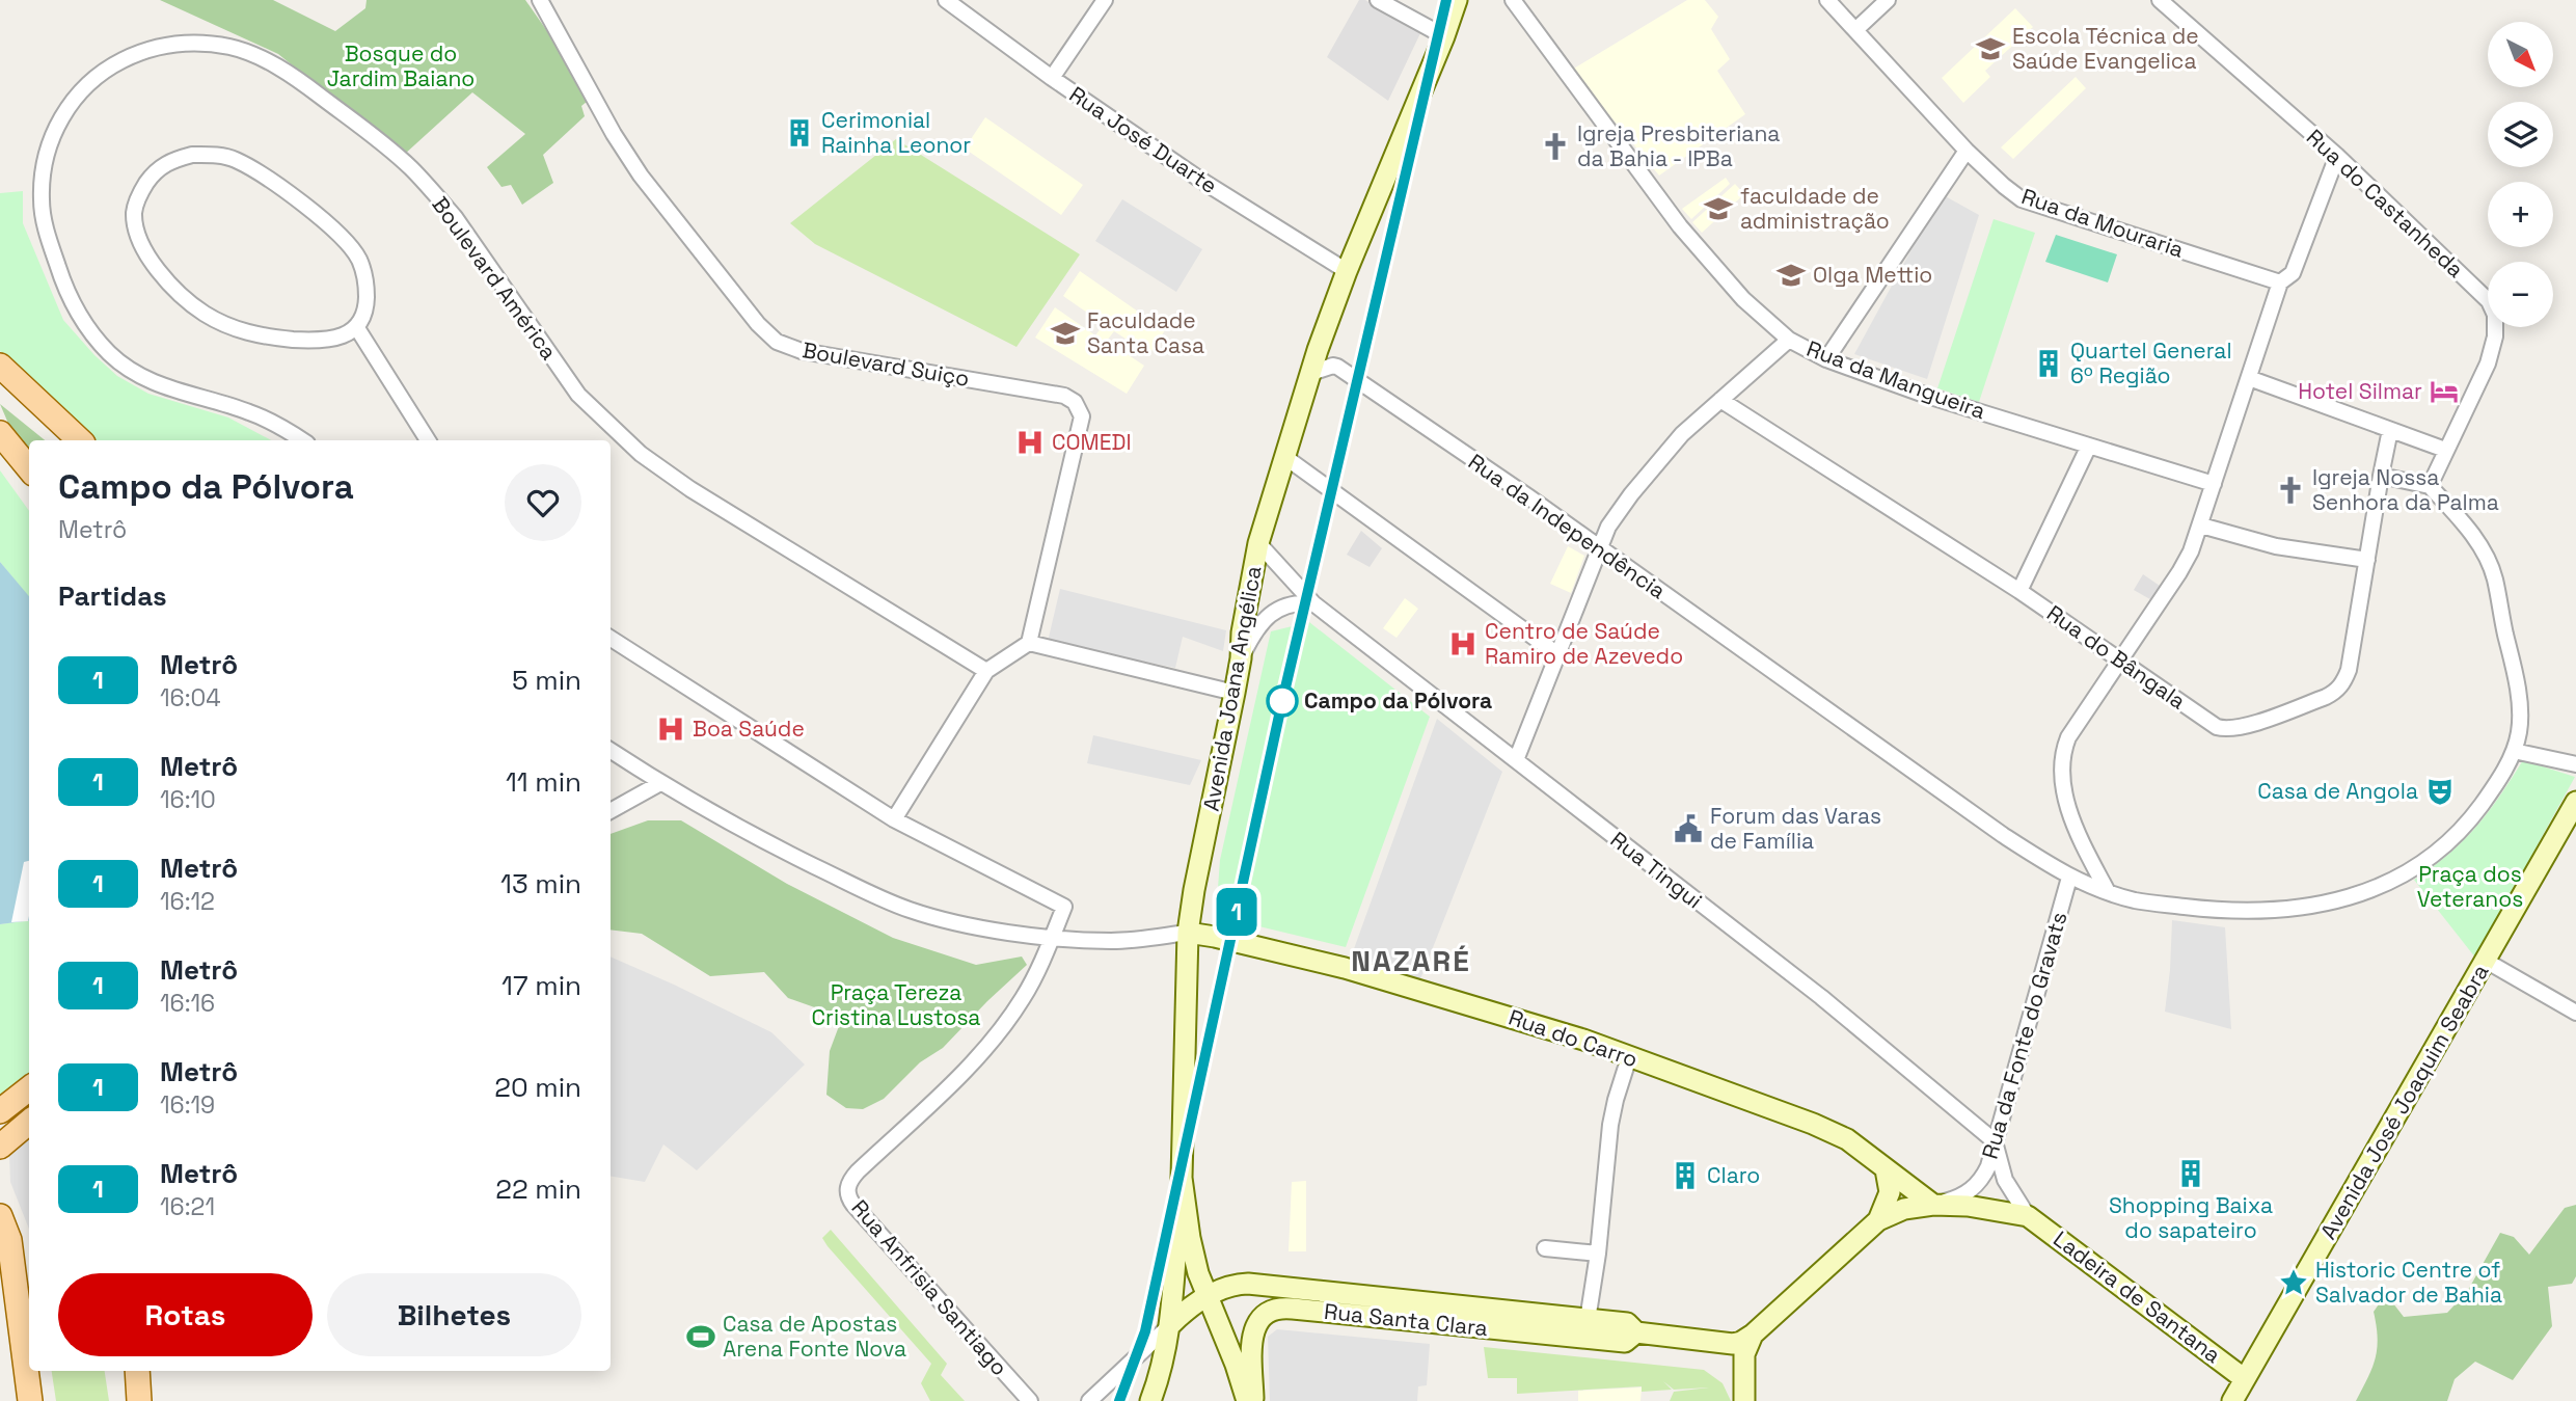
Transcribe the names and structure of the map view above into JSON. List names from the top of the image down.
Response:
{
  "streets": {
    "street": [
      "Rua José Duarte",
      "Rua do Castanheda",
      "Rua da Mouraria",
      "Boulevard América",
      "Boulevard Suiço",
      "Rua da Mangueira",
      "Rua da Independência",
      "Rua do Bângala",
      "Avenida Joana Angélica",
      "Rua Tingui",
      "Rua da Fonte do Gravats",
      "Rua do Carro",
      "Avenida José Joaquim Seabra",
      "Rua Anfrisia Santiago",
      "Ladeira de Santana",
      "Rua Santa Clara"
    ]
  },
  "crossings": [
    ["Rua José Duarte", "Avenida Joana Angélica"],
    ["Rua da Independência", "Avenida Joana Angélica"],
    ["Rua da Independência", "Rua da Fonte do Gravats"],
    ["Avenida Joana Angélica", "Rua Tingui"],
    ["Avenida Joana Angélica", "Rua do Carro"],
    ["Avenida Joana Angélica", "Rua Santa Clara"],
    ["Rua Tingui", "Rua da Fonte do Gravats"],
    ["Rua Tingui", "Ladeira de Santana"],
    ["Rua da Fonte do Gravats", "Rua do Carro"],
    ["Rua da Fonte do Gravats", "Ladeira de Santana"],
    ["Rua do Carro", "Ladeira de Santana"],
    ["Avenida José Joaquim Seabra", "Ladeira de Santana"]
  ],
  "districts": ["NAZARÉ"],
  "parks": ["Bosque do Jardim Baiano", "Praça dos Veteranos", "Praça Tereza Cristina Lustosa"],
  "places": {
    "school or university": [
      "Escola Técnica de Saúde Evangelica",
      "faculdade de administração",
      "Olga Mettio",
      "Faculdade Santa Casa"
    ],
    "building": [
      "Cerimonial Rainha Leonor",
      "Quartel General 6º Região",
      "Shopping Baixa do sapateiro",
      "Claro"
    ],
    "church": ["Igreja Presbiteriana da Bahia - IPBa", "Igreja Nossa Senhora da Palma"],
    "hotel": ["Hotel Silmar"],
    "hospital": ["COMEDI", "Centro de Saúde Ramiro de Azevedo", "Boa Saúde"],
    "other": ["Campo da Pólvora"],
    "theatre": ["Casa de Angola"],
    "public building": ["Forum das Varas de Família"],
    "place": ["Historic Centre of Salvador de Bahia"],
    "sports": ["Casa de Apostas Arena Fonte Nova"]
  },
  "lines": ["metro line 1"],
  "north": "bottom right",
  "page": {
    "on_map": "1",
    "map_buttons": ["+", "−"],
    "heading": [
      ["Campo da Pólvora", "Metrô"],
      "Partidas"
    ],
    "list": [
      {
        "mark": "1",
        "name": "Metrô",
        "note": "16:04",
        "value": "5 min"
      },
      {
        "mark": "1",
        "name": "Metrô",
        "note": "16:10",
        "value": "11 min"
      },
      {
        "mark": "1",
        "name": "Metrô",
        "note": "16:12",
        "value": "13 min"
      },
      {
        "mark": "1",
        "name": "Metrô",
        "note": "16:16",
        "value": "17 min"
      },
      {
        "mark": "1",
        "name": "Metrô",
        "note": "16:19",
        "value": "20 min"
      },
      {
        "mark": "1",
        "name": "Metrô",
        "note": "16:21",
        "value": "22 min"
      }
    ],
    "buttons": ["Rotas", "Bilhetes"]
  }
}
